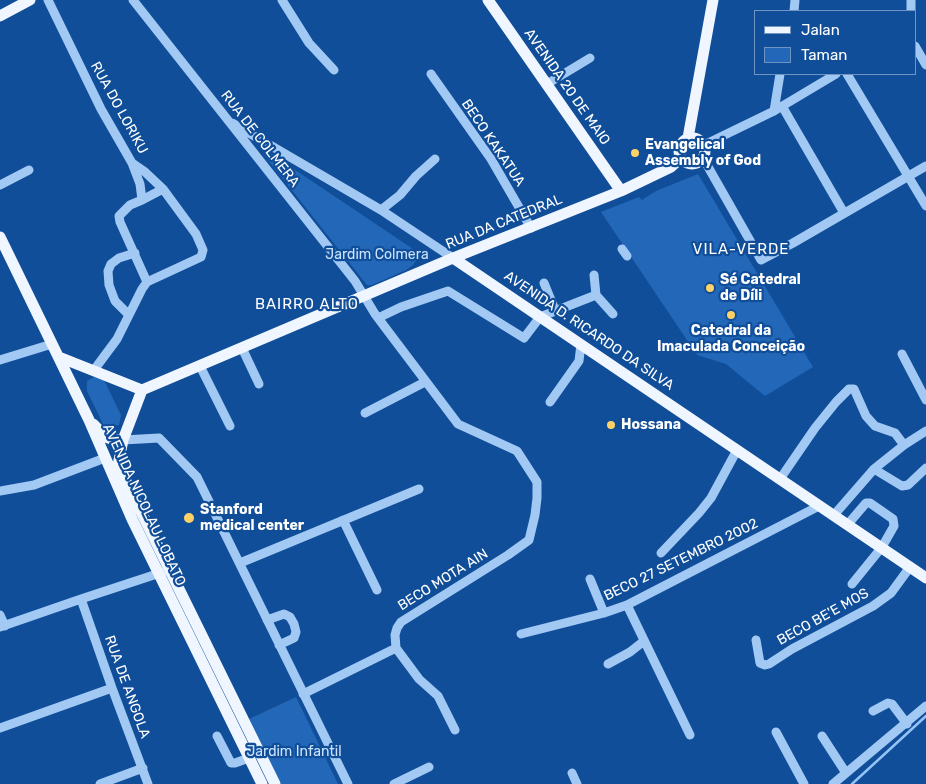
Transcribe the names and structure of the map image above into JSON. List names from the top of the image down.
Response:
{
  "streets": {
    "main road": [
      "AVENIDA 20 DE MAIO",
      "RUA DA CATEDRAL",
      "AVENIDA D. RICARDO DA SILVA",
      "AVENIDA NICOLAU LOBATO"
    ],
    "street": [
      "RUA DO LORIKU",
      "RUA DE COLMERA",
      "BECO KAKATUA",
      "BECO 27 SETEMBRO 2002",
      "BECO MOTA AIN",
      "BECO BE'E MOS",
      "RUA DE ANGOLA"
    ]
  },
  "crossings": [
    ["AVENIDA 20 DE MAIO", "RUA DA CATEDRAL"],
    ["RUA DE COLMERA", "RUA DA CATEDRAL"],
    ["RUA DE COLMERA", "AVENIDA D. RICARDO DA SILVA"],
    ["RUA DE COLMERA", "BECO MOTA AIN"],
    ["BECO KAKATUA", "RUA DA CATEDRAL"],
    ["RUA DA CATEDRAL", "AVENIDA D. RICARDO DA SILVA"],
    ["AVENIDA D. RICARDO DA SILVA", "BECO 27 SETEMBRO 2002"],
    ["AVENIDA D. RICARDO DA SILVA", "BECO BE'E MOS"]
  ],
  "districts": ["VILA-VERDE", "BAIRRO ALTO"],
  "parks": ["Jardim Colmera", "Jardim Infantil"],
  "places": [
    "Evangelical Assembly of God",
    "Sé Catedral de Díli",
    "Catedral da Imaculada Conceição",
    "Hossana",
    "Stanford medical center"
  ],
  "legend": ["Jalan", "Taman"]
}
